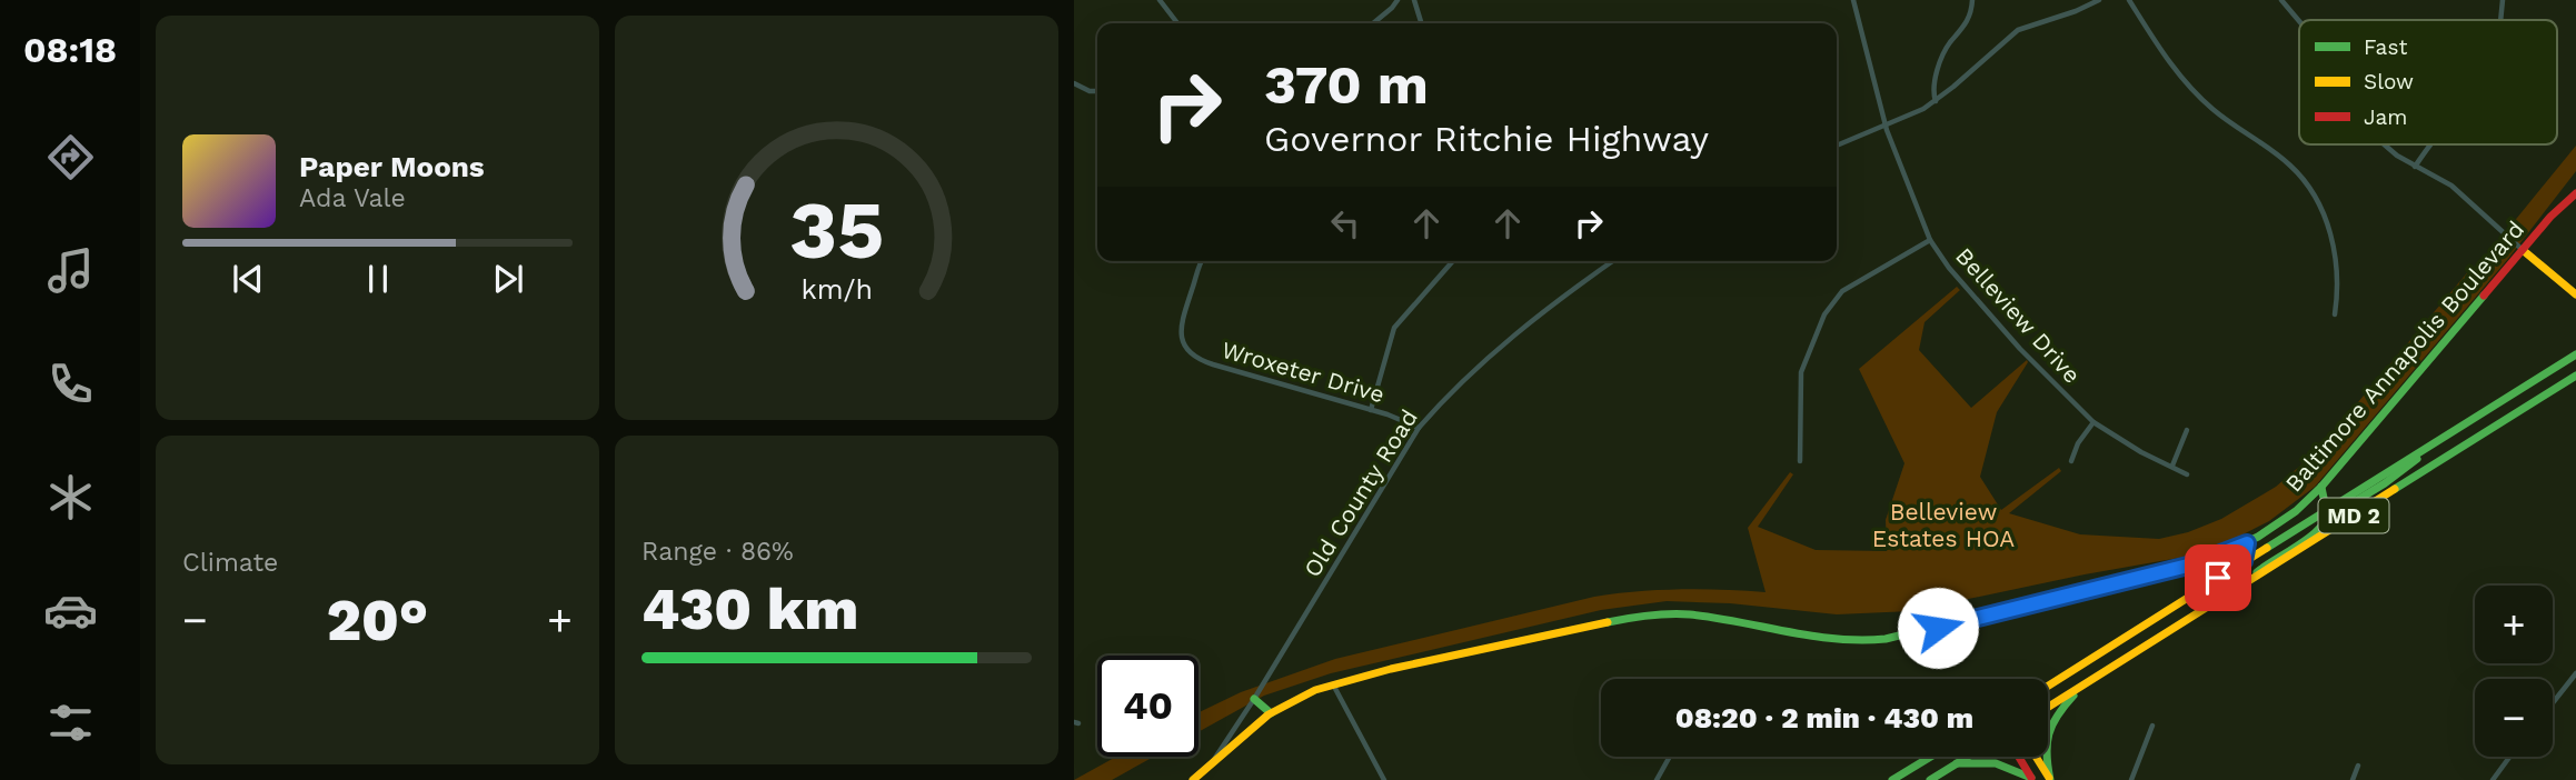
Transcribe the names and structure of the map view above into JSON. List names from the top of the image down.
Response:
{
  "streets": {
    "main road": ["Baltimore Annapolis Boulevard", "MD 2"],
    "street": ["Belleview Drive", "Wroxeter Drive", "Old County Road"]
  },
  "crossings": [
    ["Baltimore Annapolis Boulevard", "Old County Road"],
    ["Wroxeter Drive", "Old County Road"]
  ],
  "parks": ["Belleview Estates HOA"],
  "legend": ["Fast", "Slow", "Jam"],
  "page": {
    "tabs": "08:18",
    "turn": ["370 m", "Governor Ritchie Highway"],
    "song": ["Paper Moons", "Ada Vale"],
    "tile": [
      "Climate",
      ["Range · 86%", "430 km"]
    ],
    "map_buttons": ["+", "−"],
    "heat": ["−", "20°", "+"],
    "limit": "40",
    "trip": "08:20 · 2 min · 430 m",
    "gauge": ["35", "km/h"]
  }
}
